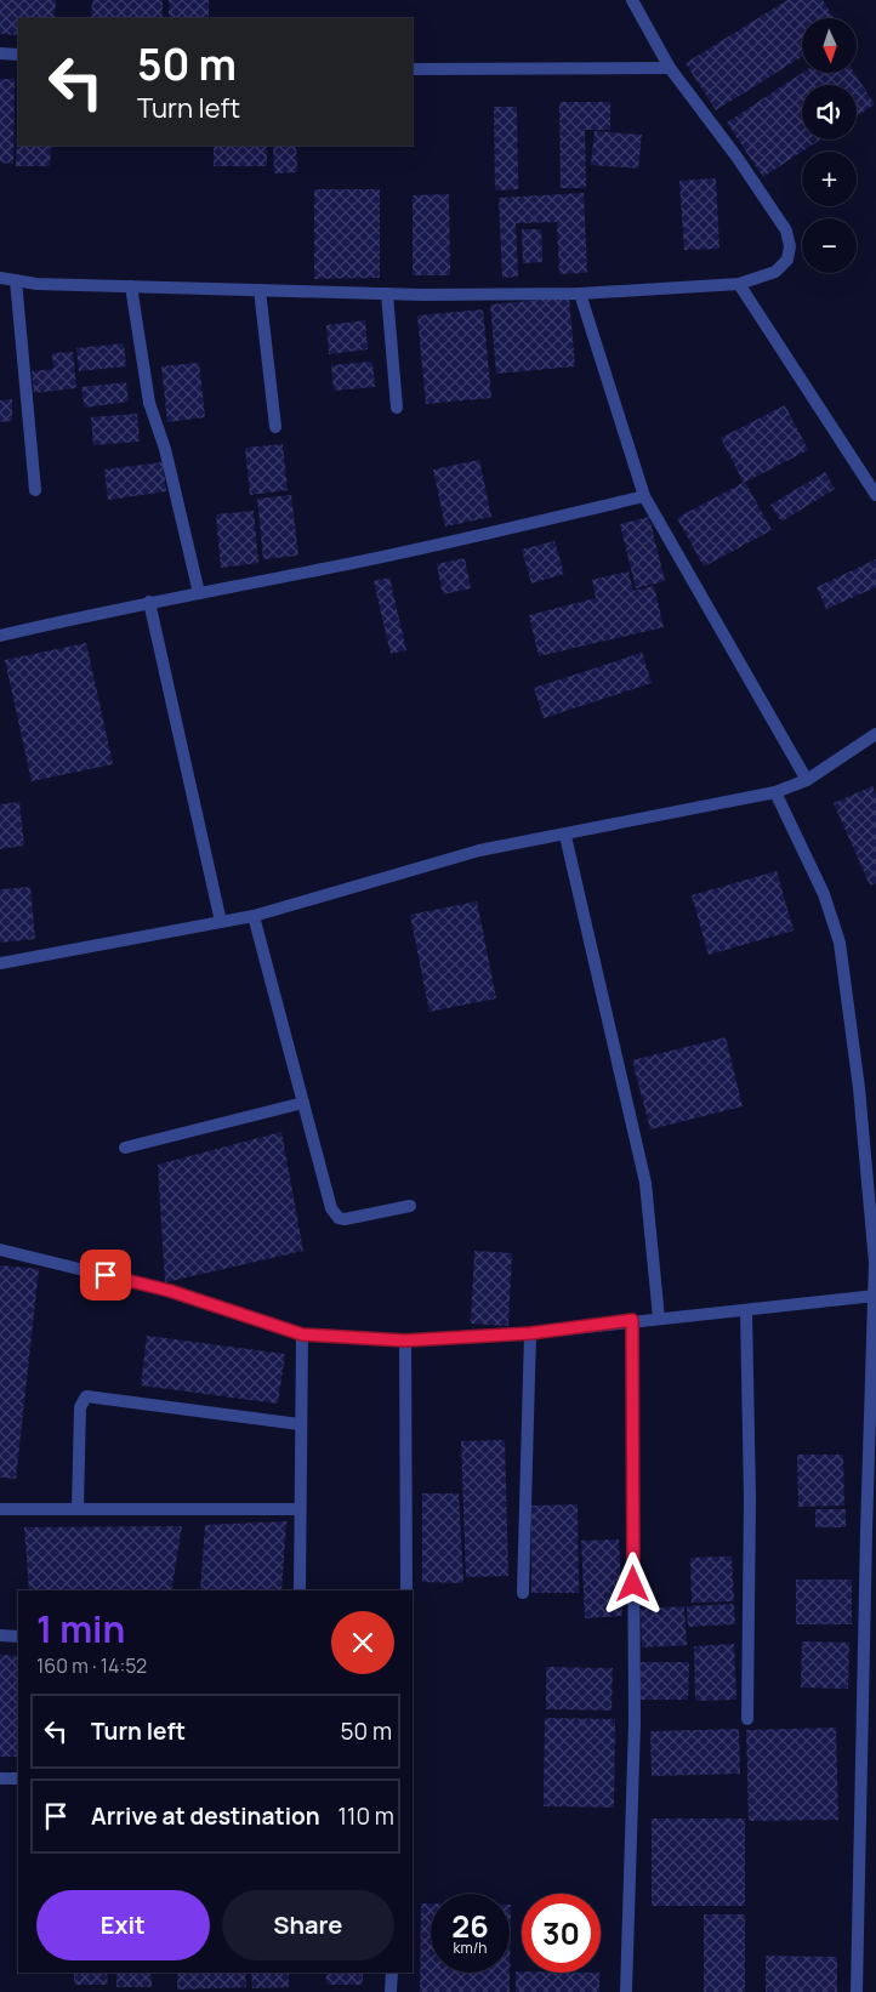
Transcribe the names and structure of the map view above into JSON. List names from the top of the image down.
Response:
{
  "north": "bottom",
  "page": {
    "map_buttons": ["+", "−"],
    "turn": ["50 m", "Turn left"],
    "heading": ["1 min", "160 m · 14:52"],
    "list": [
      {
        "name": "Turn left",
        "value": "50 m"
      },
      {
        "name": "Arrive at destination",
        "value": "110 m"
      }
    ],
    "buttons": ["Exit", "Share"],
    "speed": "26 km/h",
    "limit": "30"
  }
}
